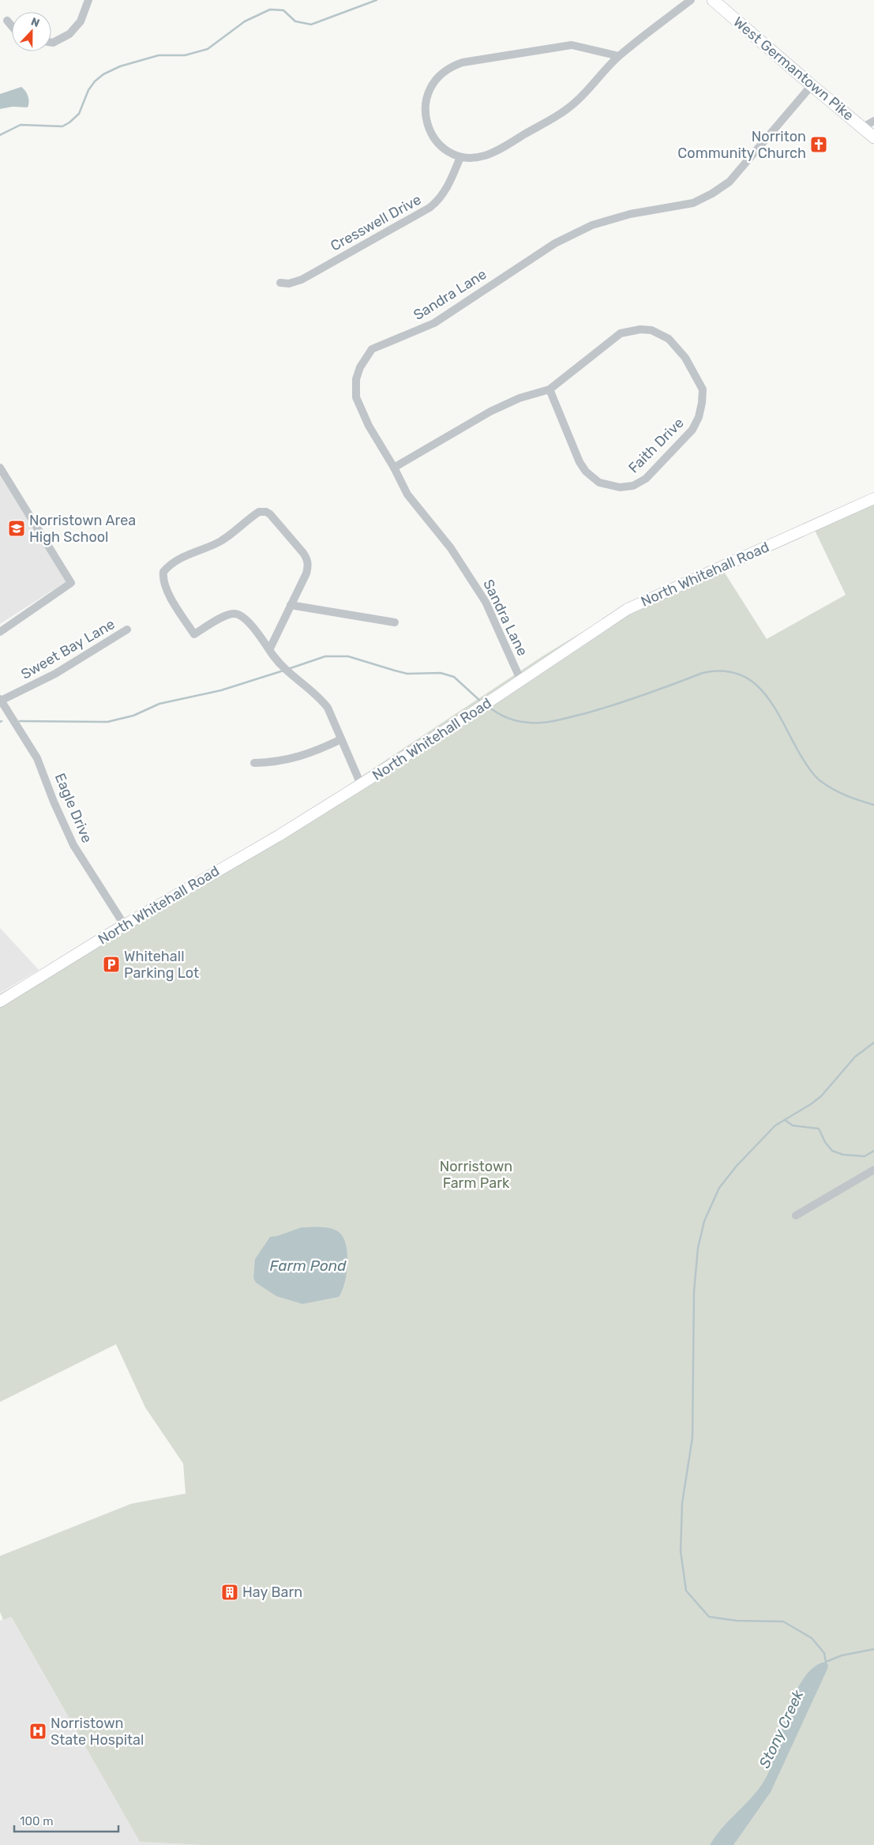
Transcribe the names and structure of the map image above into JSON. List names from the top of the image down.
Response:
{
  "streets": {
    "main road": ["West Germantown Pike", "North Whitehall Road"],
    "street": [
      "Cresswell Drive",
      "Sandra Lane",
      "Faith Drive",
      "Sweet Bay Lane",
      "Eagle Drive"
    ]
  },
  "crossings": [
    ["West Germantown Pike", "Sandra Lane"],
    ["Sandra Lane", "Faith Drive"],
    ["Sandra Lane", "North Whitehall Road"],
    ["North Whitehall Road", "Eagle Drive"],
    ["Sweet Bay Lane", "Eagle Drive"]
  ],
  "water": ["Farm Pond", "Stony Creek"],
  "parks": ["Norristown Farm Park"],
  "places": {
    "church": ["Norriton Community Church"],
    "school or university": ["Norristown Area High School"],
    "parking": ["Whitehall Parking Lot"],
    "building": ["Hay Barn"],
    "hospital": ["Norristown State Hospital"]
  },
  "scale_bar": "100 m",
  "north": "top"
}
